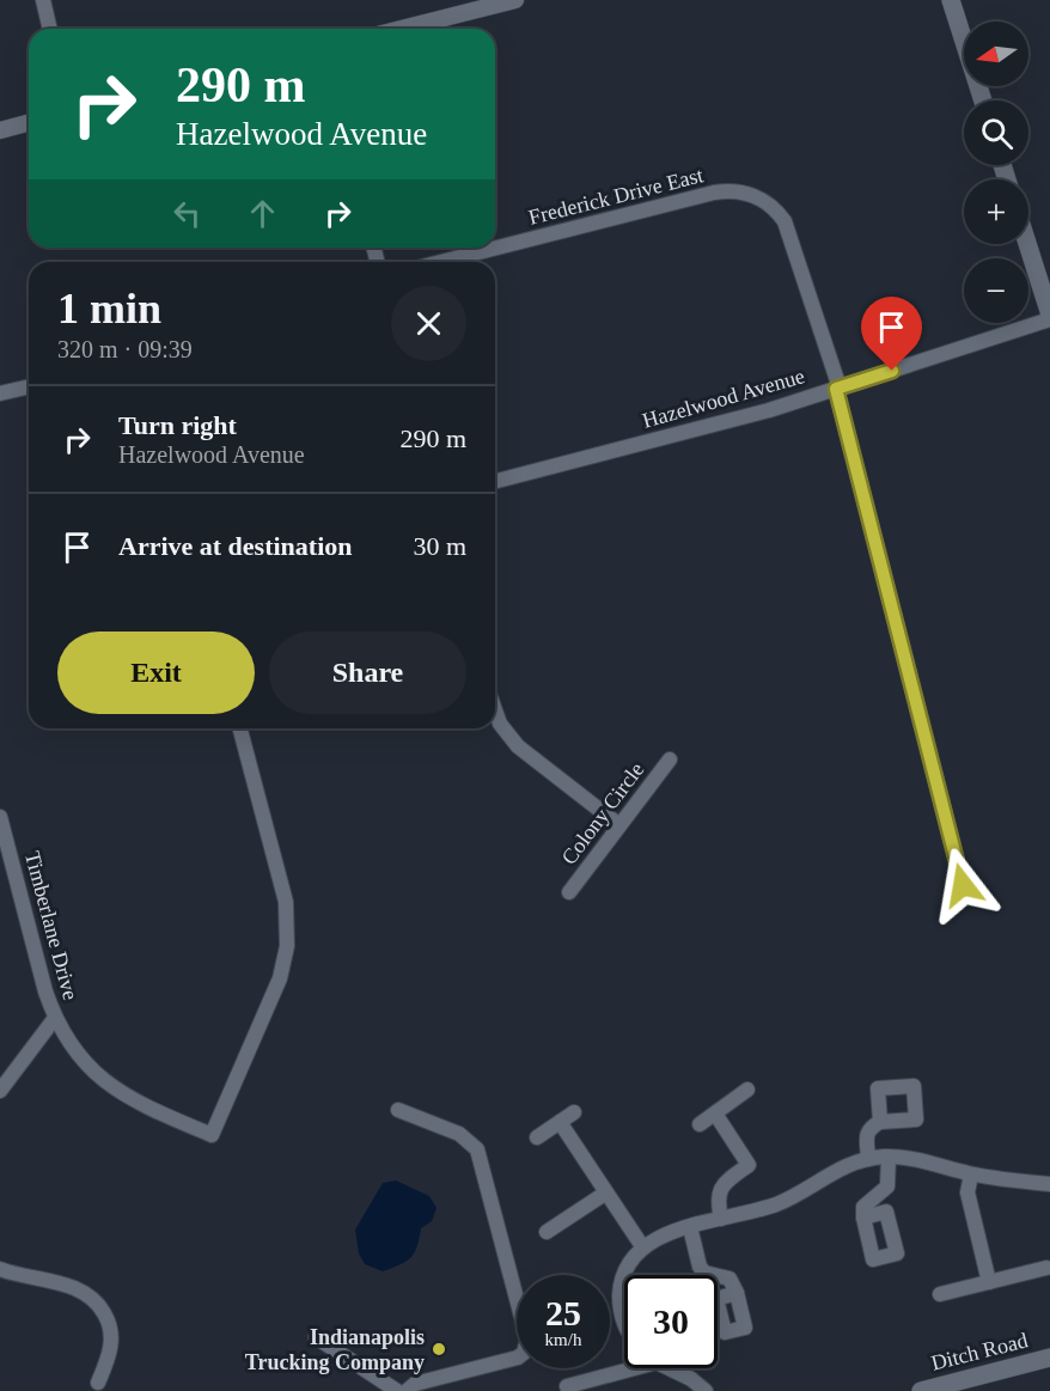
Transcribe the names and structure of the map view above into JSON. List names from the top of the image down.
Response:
{
  "streets": {
    "main road": ["Ditch Road"],
    "street": [
      "Frederick Drive East",
      "Hazelwood Avenue",
      "Colony Circle",
      "Timberlane Drive"
    ]
  },
  "crossings": [
    ["Frederick Drive East", "Hazelwood Avenue"]
  ],
  "places": ["Indianapolis Trucking Company"],
  "north": "left",
  "page": {
    "map_buttons": ["+", "−"],
    "turn": ["290 m", "Hazelwood Avenue"],
    "heading": ["1 min", "320 m · 09:39"],
    "list": [
      {
        "name": "Turn right",
        "note": "Hazelwood Avenue",
        "value": "290 m"
      },
      {
        "name": "Arrive at destination",
        "value": "30 m"
      }
    ],
    "buttons": ["Exit", "Share"],
    "speed": "25 km/h",
    "limit": "30"
  }
}
